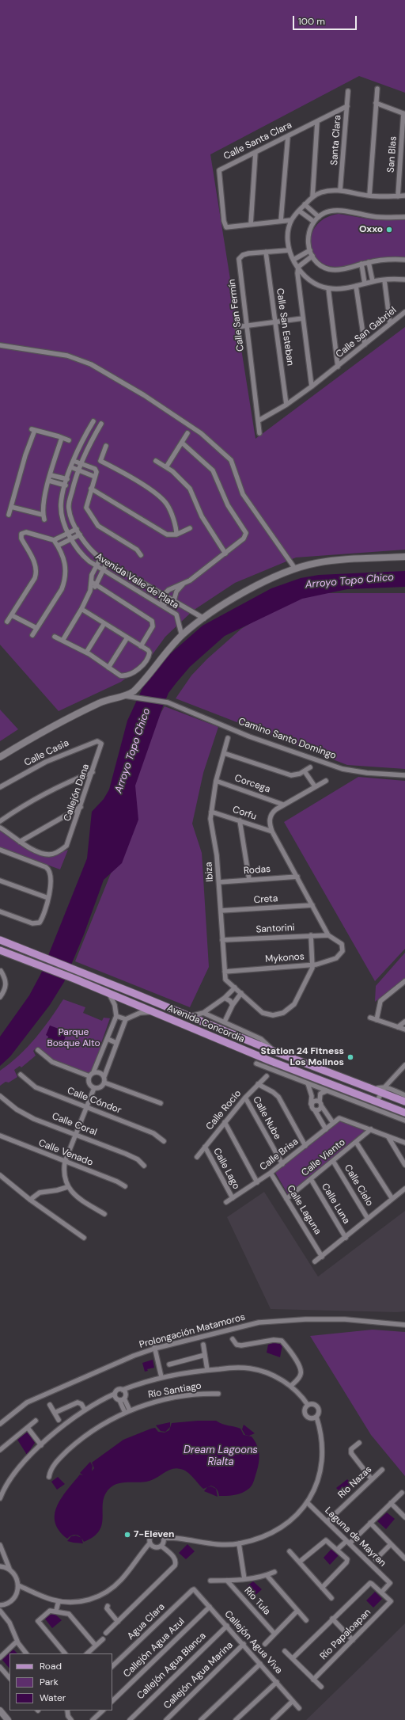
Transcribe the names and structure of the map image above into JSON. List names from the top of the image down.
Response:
{
  "streets": {
    "main road": ["Avenida Concordia"],
    "street": [
      "Santa Clara",
      "Calle Santa Clara",
      "San Blas",
      "Calle San Fermín",
      "Calle San Esteban",
      "Calle San Gabriel",
      "Avenida Valle de Plata",
      "Camino Santo Domingo",
      "Calle Casia",
      "Corcega",
      "Callejón Dana",
      "Corfu",
      "Rodas",
      "Ibiza",
      "Creta",
      "Santorini",
      "Mykonos",
      "Calle Cóndor",
      "Calle Rocío",
      "Calle Nube",
      "Calle Coral",
      "Calle Venado",
      "Calle Brisa",
      "Calle Viento",
      "Calle Lago",
      "Calle Cielo",
      "Calle Luna",
      "Calle Laguna",
      "Prolongación Matamoros",
      "Río Santiago",
      "Río Nazas",
      "Laguna de Mayran",
      "Río Tula",
      "Agua Clara",
      "Río Papaloapan",
      "Callejón Agua Viva",
      "Callejón Agua Azul",
      "Callejón Agua Blanca",
      "Callejón Agua Marina"
    ]
  },
  "crossings": [
    ["Santa Clara", "Calle Santa Clara"],
    ["Calle San Fermín", "Calle San Esteban"],
    ["Calle Casia", "Callejón Dana"],
    ["Corcega", "Ibiza"],
    ["Corfu", "Ibiza"],
    ["Rodas", "Ibiza"],
    ["Ibiza", "Creta"],
    ["Ibiza", "Santorini"],
    ["Ibiza", "Mykonos"],
    ["Santorini", "Mykonos"],
    ["Calle Rocío", "Calle Nube"],
    ["Calle Rocío", "Calle Lago"],
    ["Calle Nube", "Calle Brisa"],
    ["Calle Brisa", "Calle Viento"],
    ["Calle Brisa", "Calle Lago"],
    ["Calle Brisa", "Calle Laguna"],
    ["Calle Viento", "Calle Cielo"],
    ["Calle Viento", "Calle Luna"],
    ["Calle Viento", "Calle Laguna"],
    ["Río Nazas", "Laguna de Mayran"],
    ["Laguna de Mayran", "Río Papaloapan"],
    ["Agua Clara", "Callejón Agua Viva"],
    ["Callejón Agua Viva", "Callejón Agua Azul"],
    ["Callejón Agua Viva", "Callejón Agua Blanca"],
    ["Callejón Agua Viva", "Callejón Agua Marina"]
  ],
  "water": ["Arroyo Topo Chico", "Dream Lagoons Rialta"],
  "parks": ["Parque Bosque Alto"],
  "places": ["Oxxo", "Station 24 Fitness Los Molinos", "7-Eleven"],
  "legend": ["Road", "Park", "Water"],
  "scale_bar": "100 m"
}
